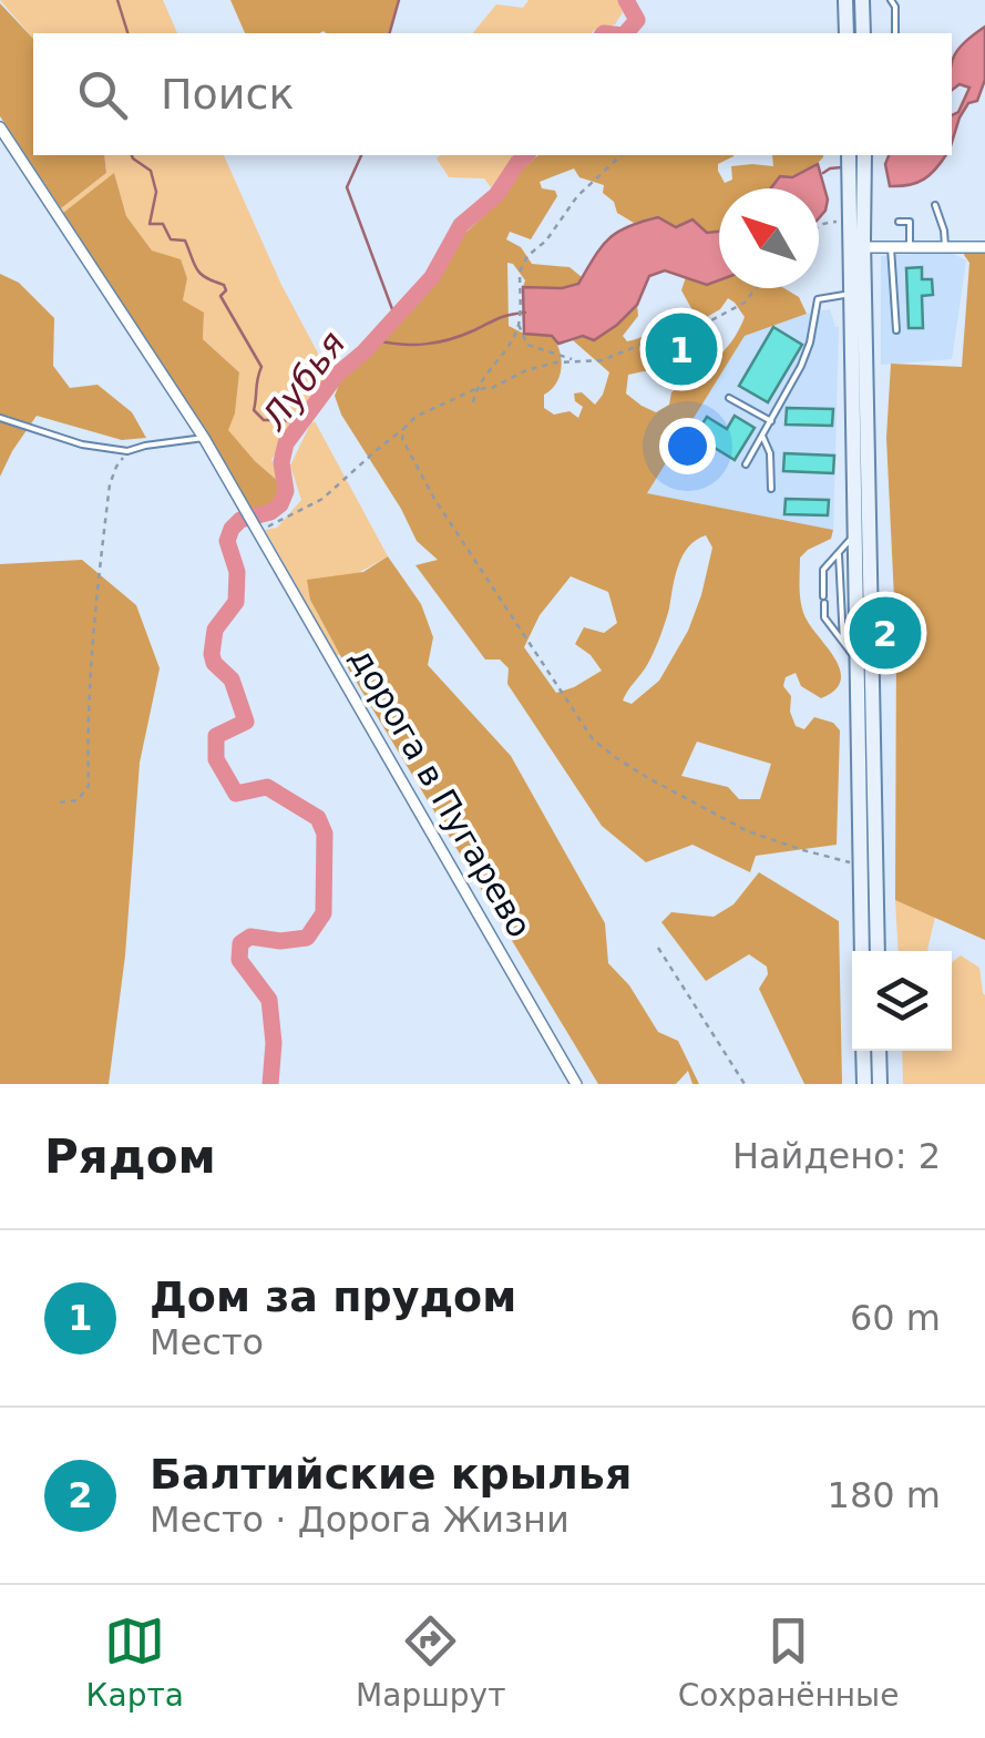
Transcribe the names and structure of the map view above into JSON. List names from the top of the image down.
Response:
{
  "streets": {
    "street": ["дорога в Пугарево"]
  },
  "water": ["Лубья"],
  "north": "top left",
  "page": {
    "search": "Поиск",
    "pins": ["1", "2"],
    "heading": ["Рядом", "Найдено: 2"],
    "list": [
      {
        "mark": "1",
        "name": "Дом за прудом",
        "note": "Место",
        "value": "60 m"
      },
      {
        "mark": "2",
        "name": "Балтийские крылья",
        "note": "Место · Дорога Жизни",
        "value": "180 m"
      }
    ],
    "nav": ["Карта", "Маршрут", "Сохранённые"]
  }
}
